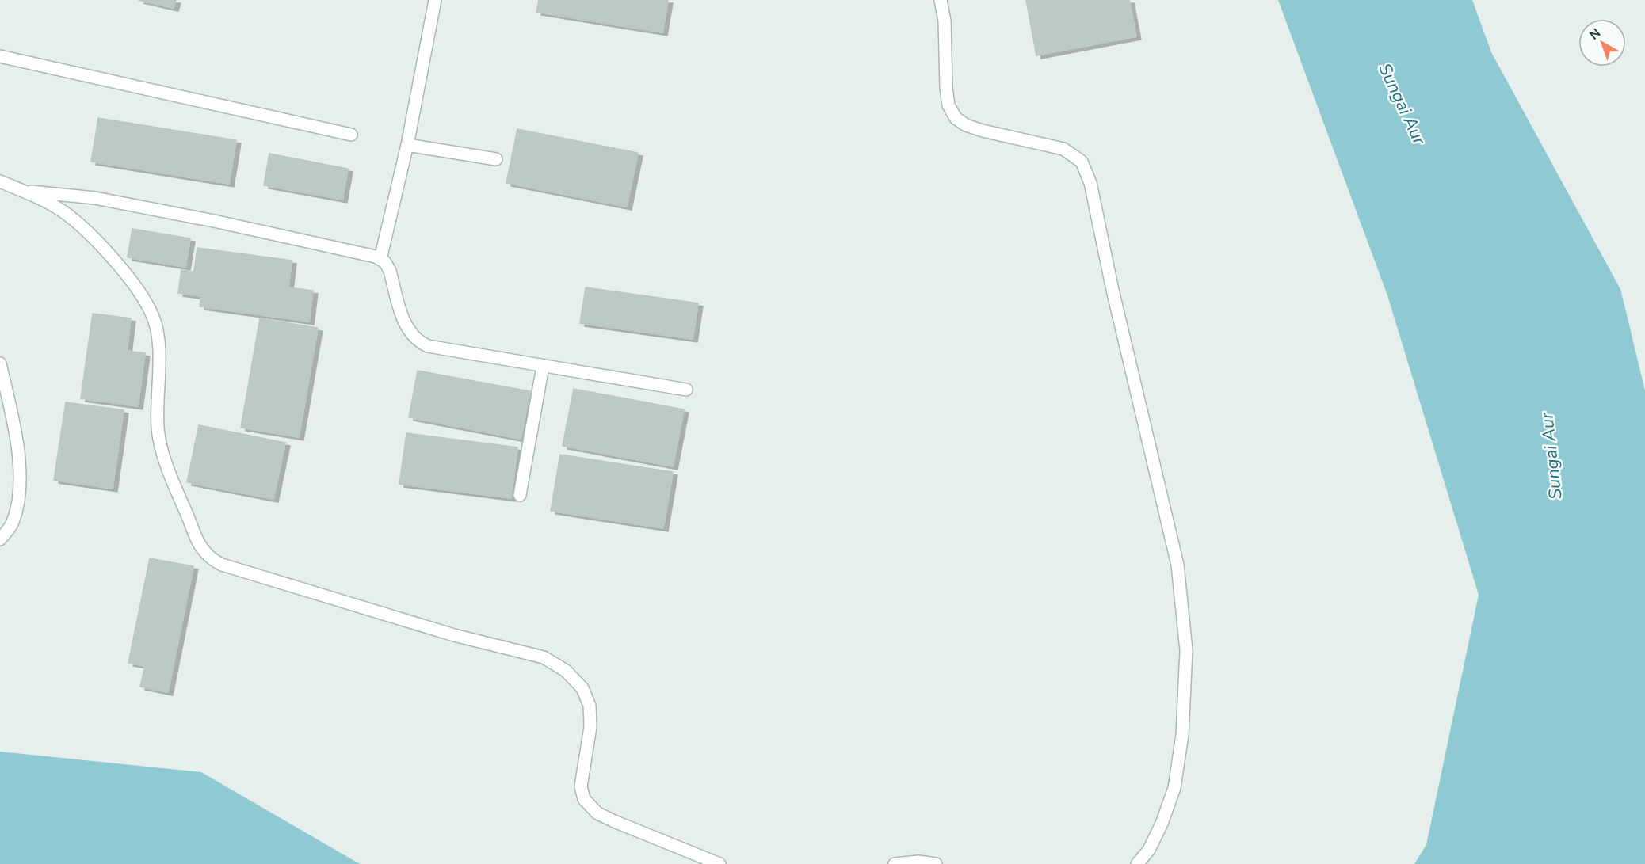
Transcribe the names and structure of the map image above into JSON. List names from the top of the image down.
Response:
{
  "water": ["Sungai Aur"],
  "north": "top left"
}
